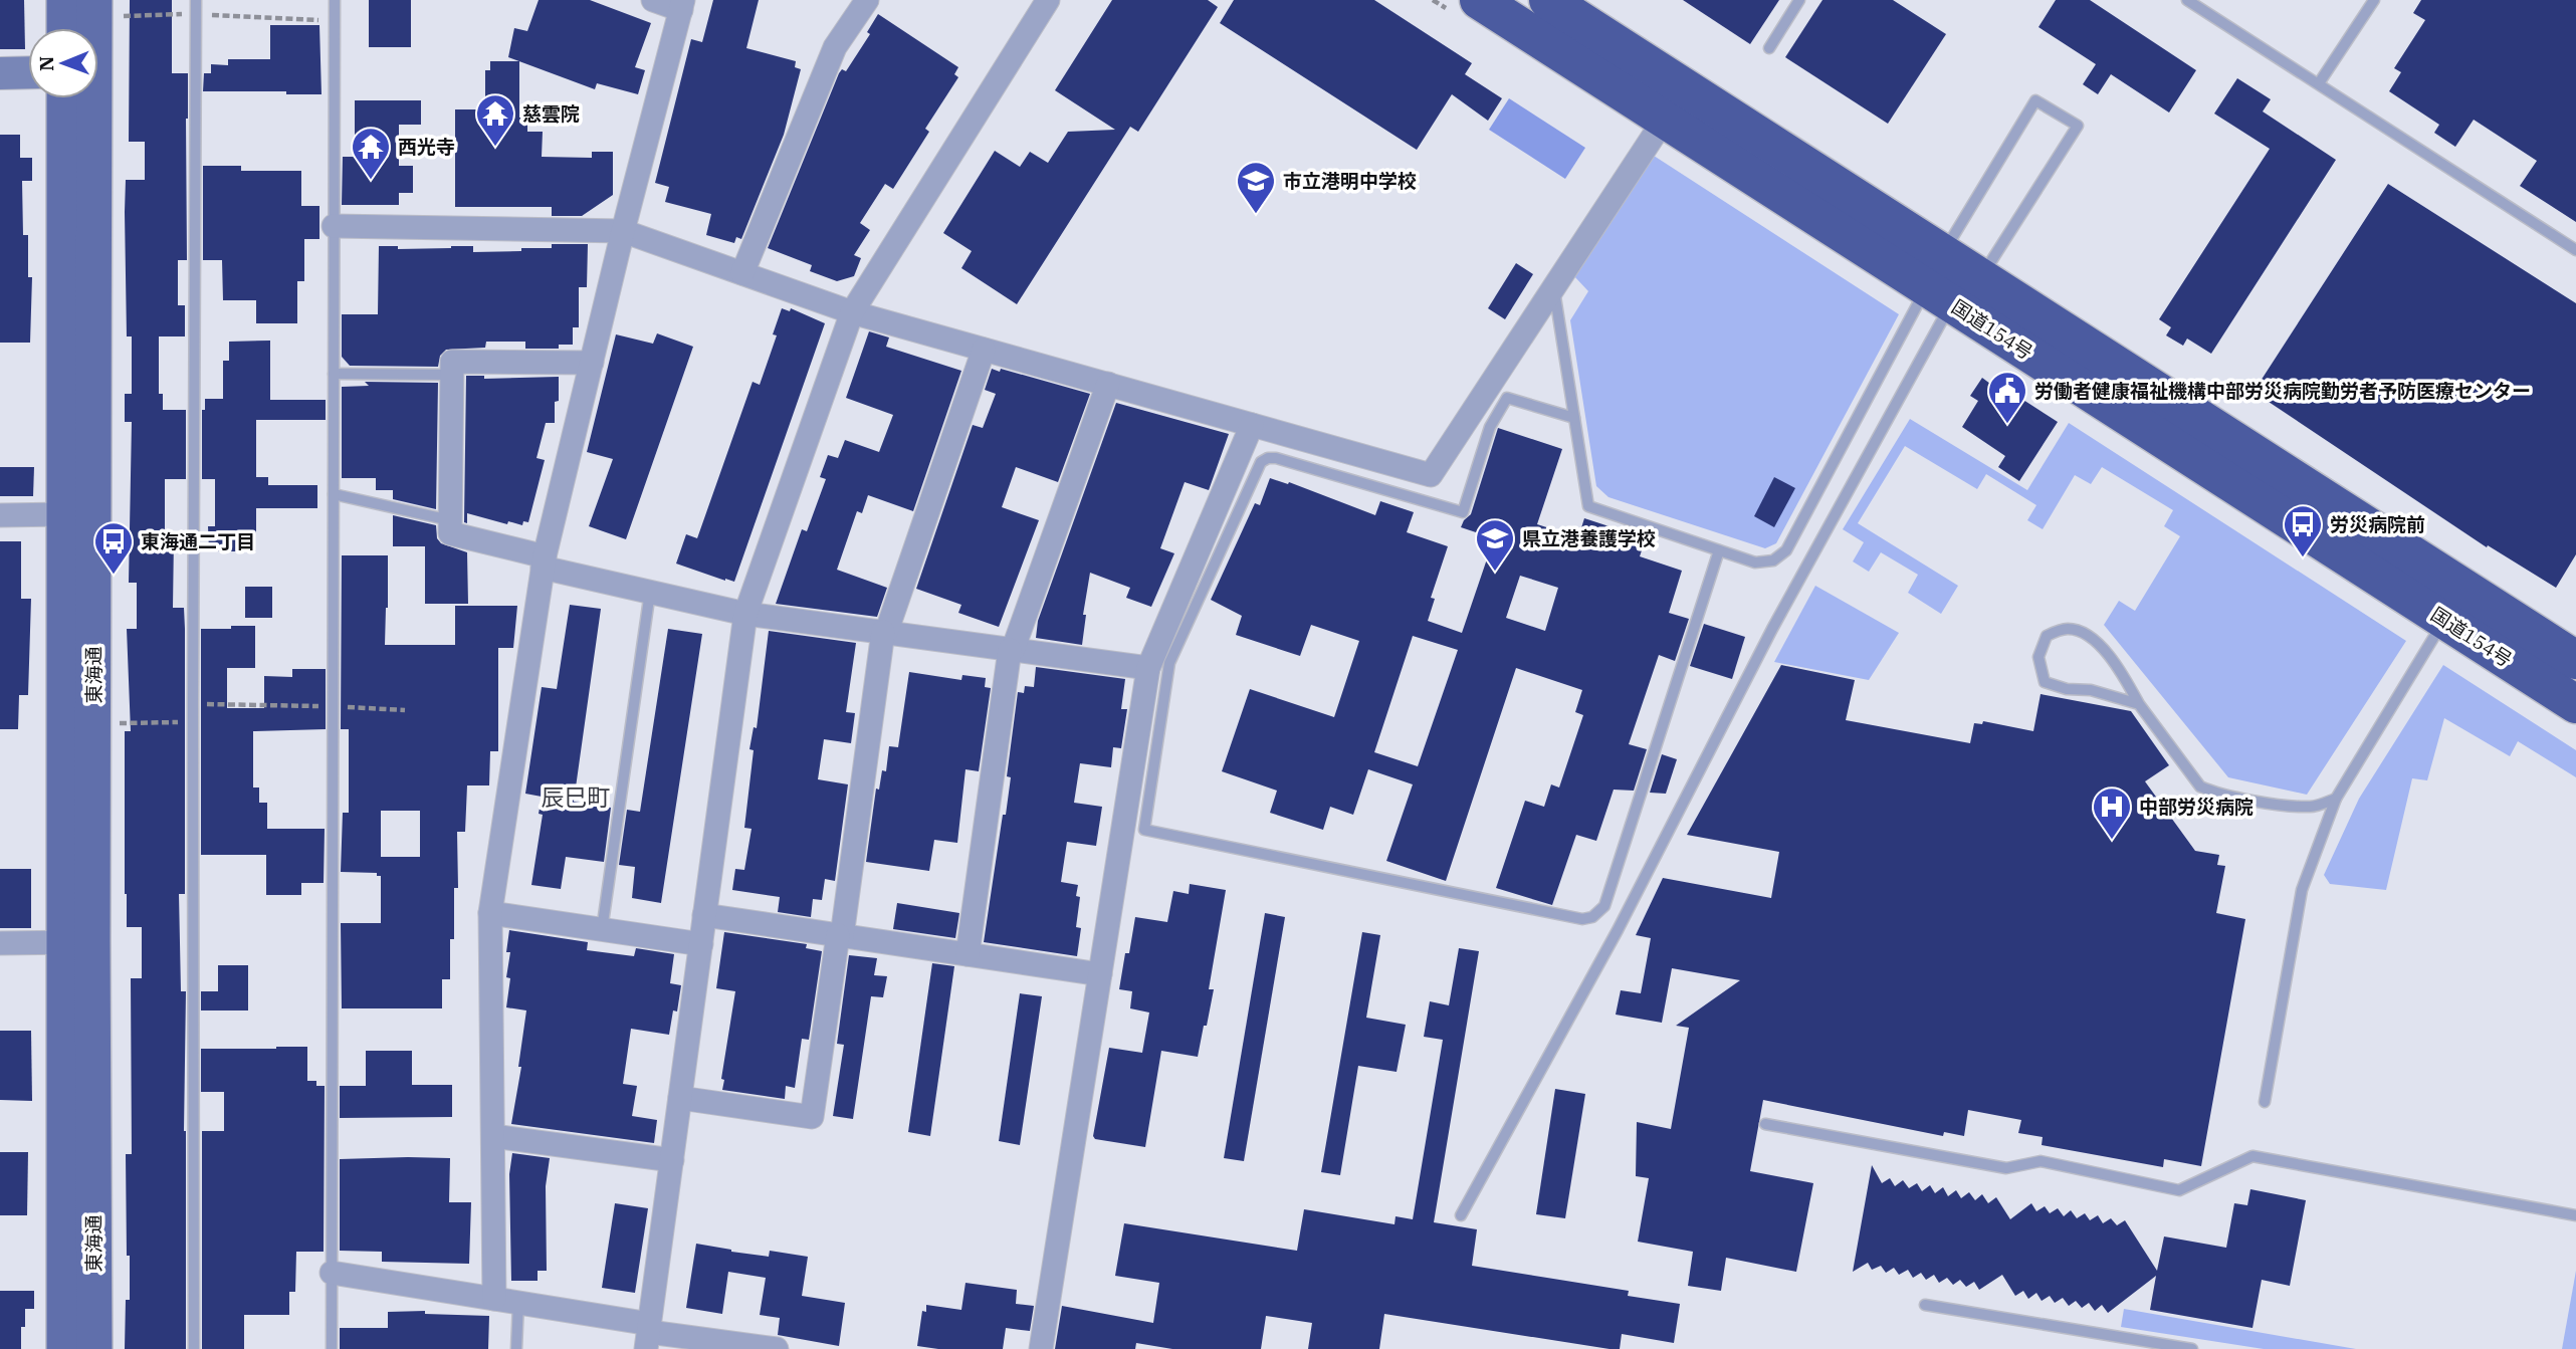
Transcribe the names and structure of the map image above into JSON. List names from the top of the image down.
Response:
{
  "streets": {
    "highway": ["国道154号"],
    "main road": ["東海通"]
  },
  "districts": ["辰巳町"],
  "places": {
    "temple": ["慈雲院", "西光寺"],
    "school or university": ["市立港明中学校", "県立港養護学校"],
    "public building": ["労働者健康福祉機構中部労災病院勤労者予防医療センター"],
    "bus stop": ["労災病院前", "東海通二丁目"],
    "hospital": ["中部労災病院"]
  },
  "north": "left"
}
